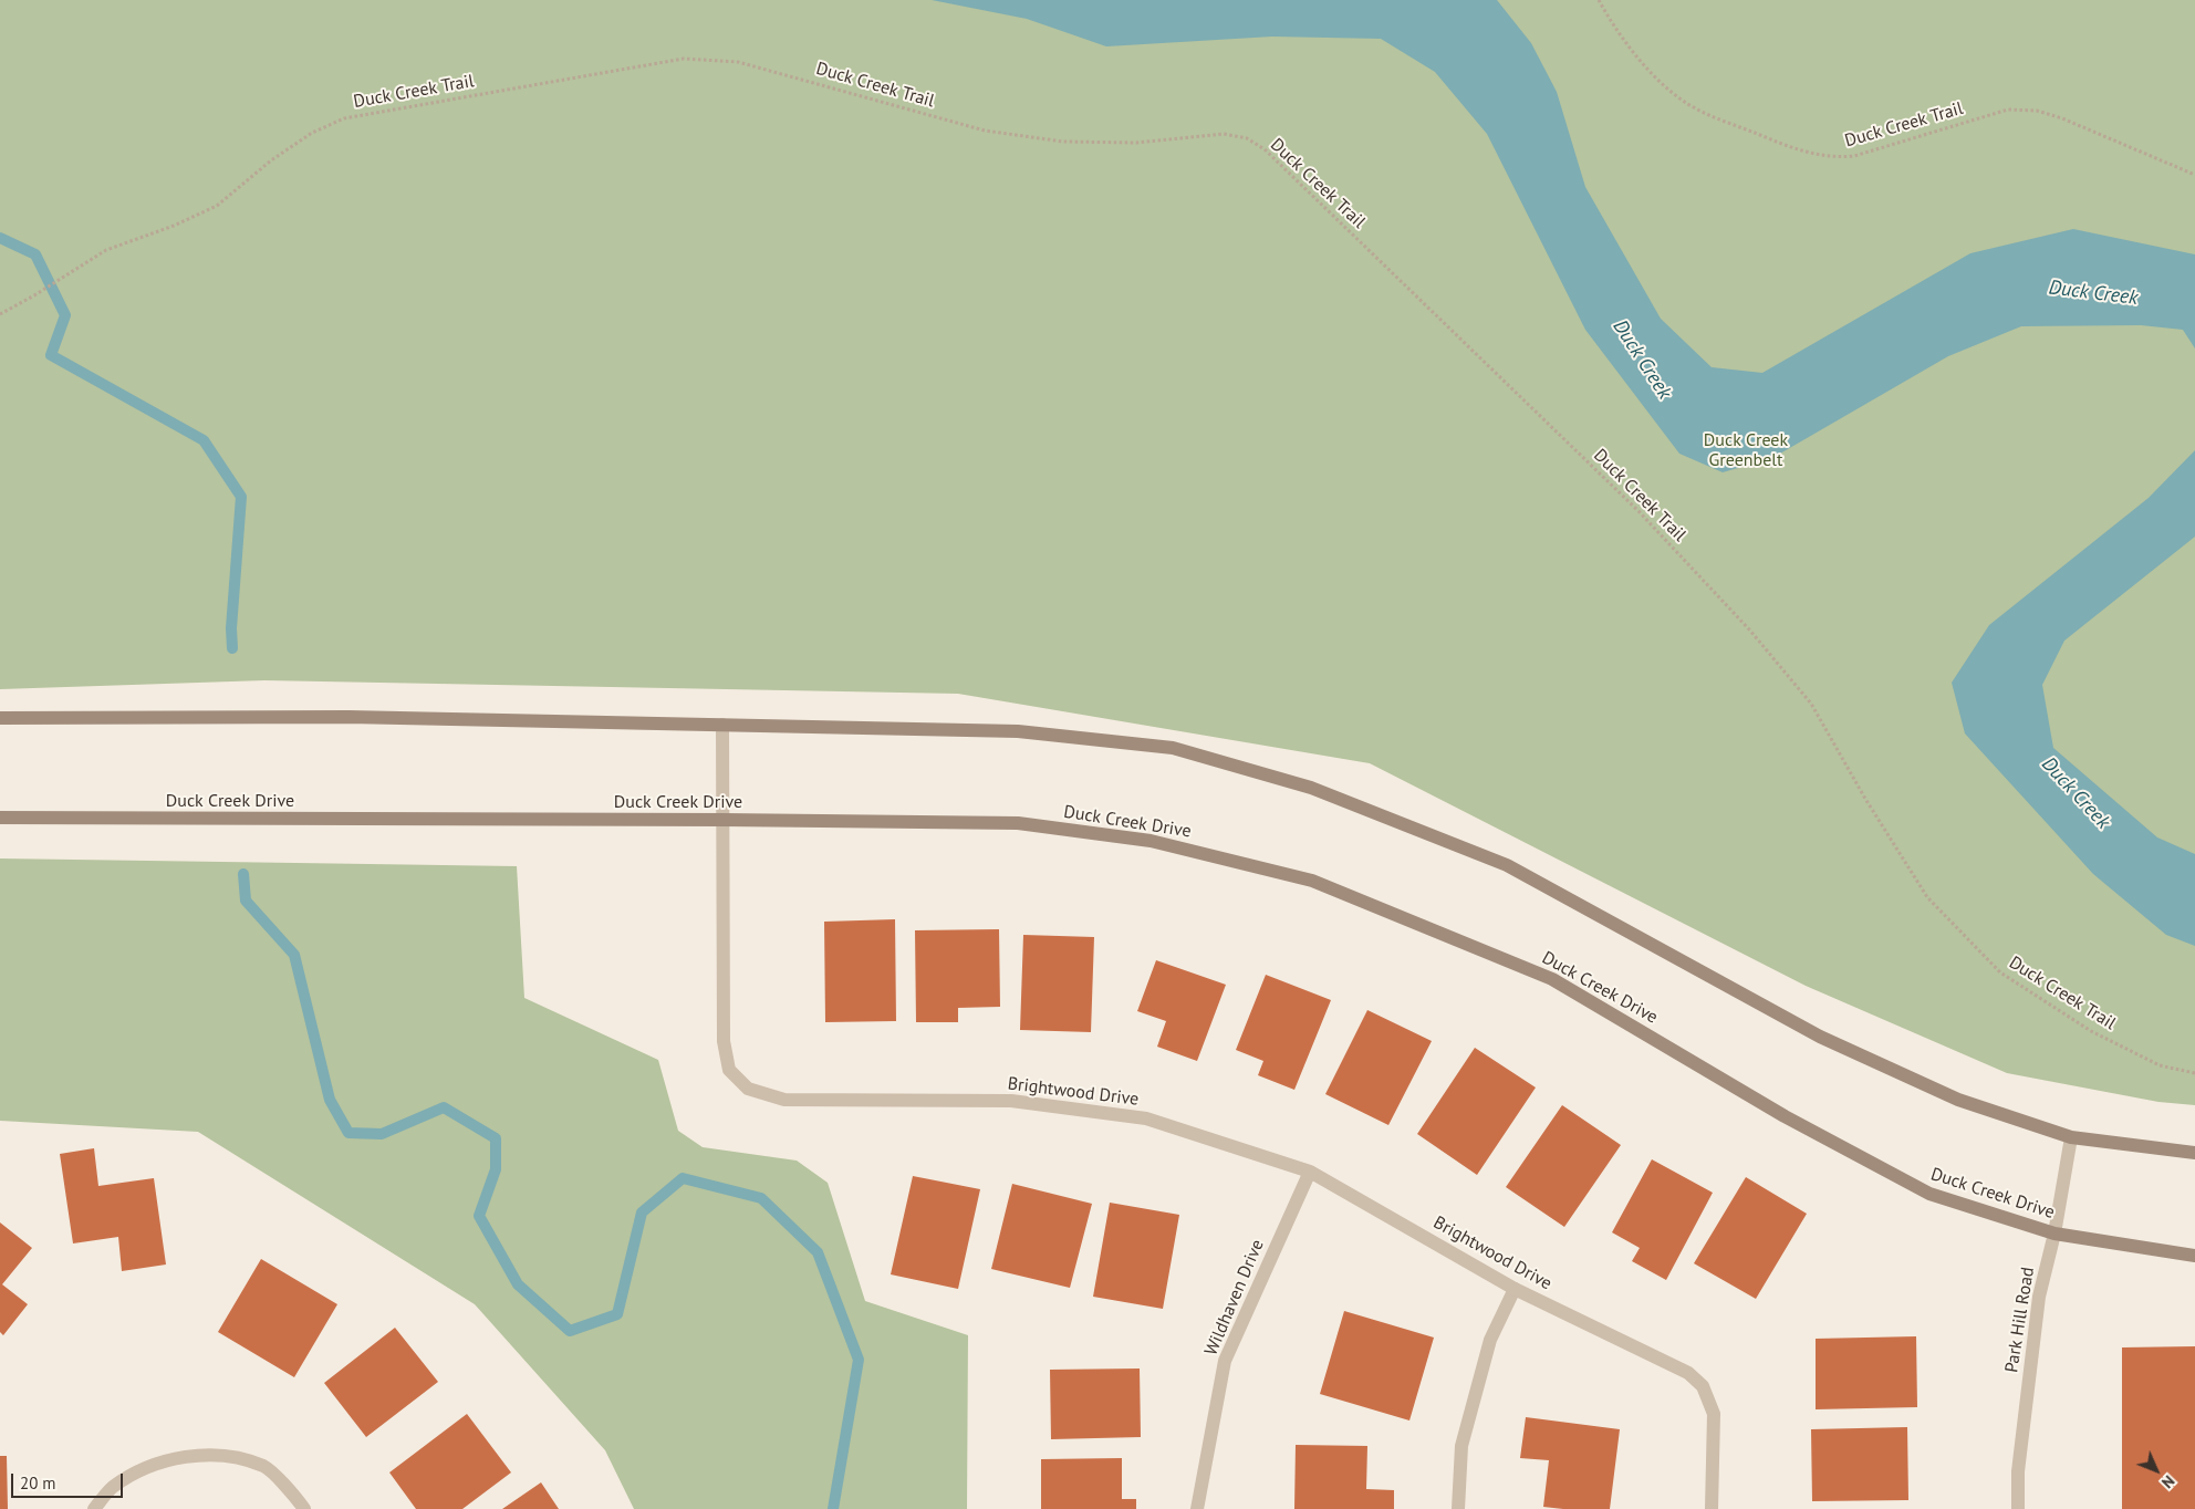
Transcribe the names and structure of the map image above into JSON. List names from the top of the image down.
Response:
{
  "streets": {
    "main road": ["Duck Creek Drive"],
    "street": ["Brightwood Drive", "Wildhaven Drive", "Park Hill Road"],
    "path": ["Duck Creek Trail"]
  },
  "crossings": [
    ["Duck Creek Drive", "Brightwood Drive"],
    ["Duck Creek Drive", "Park Hill Road"],
    ["Brightwood Drive", "Wildhaven Drive"]
  ],
  "water": ["Duck Creek"],
  "parks": ["Duck Creek Greenbelt"],
  "scale_bar": "20 m",
  "north": "bottom right"
}
